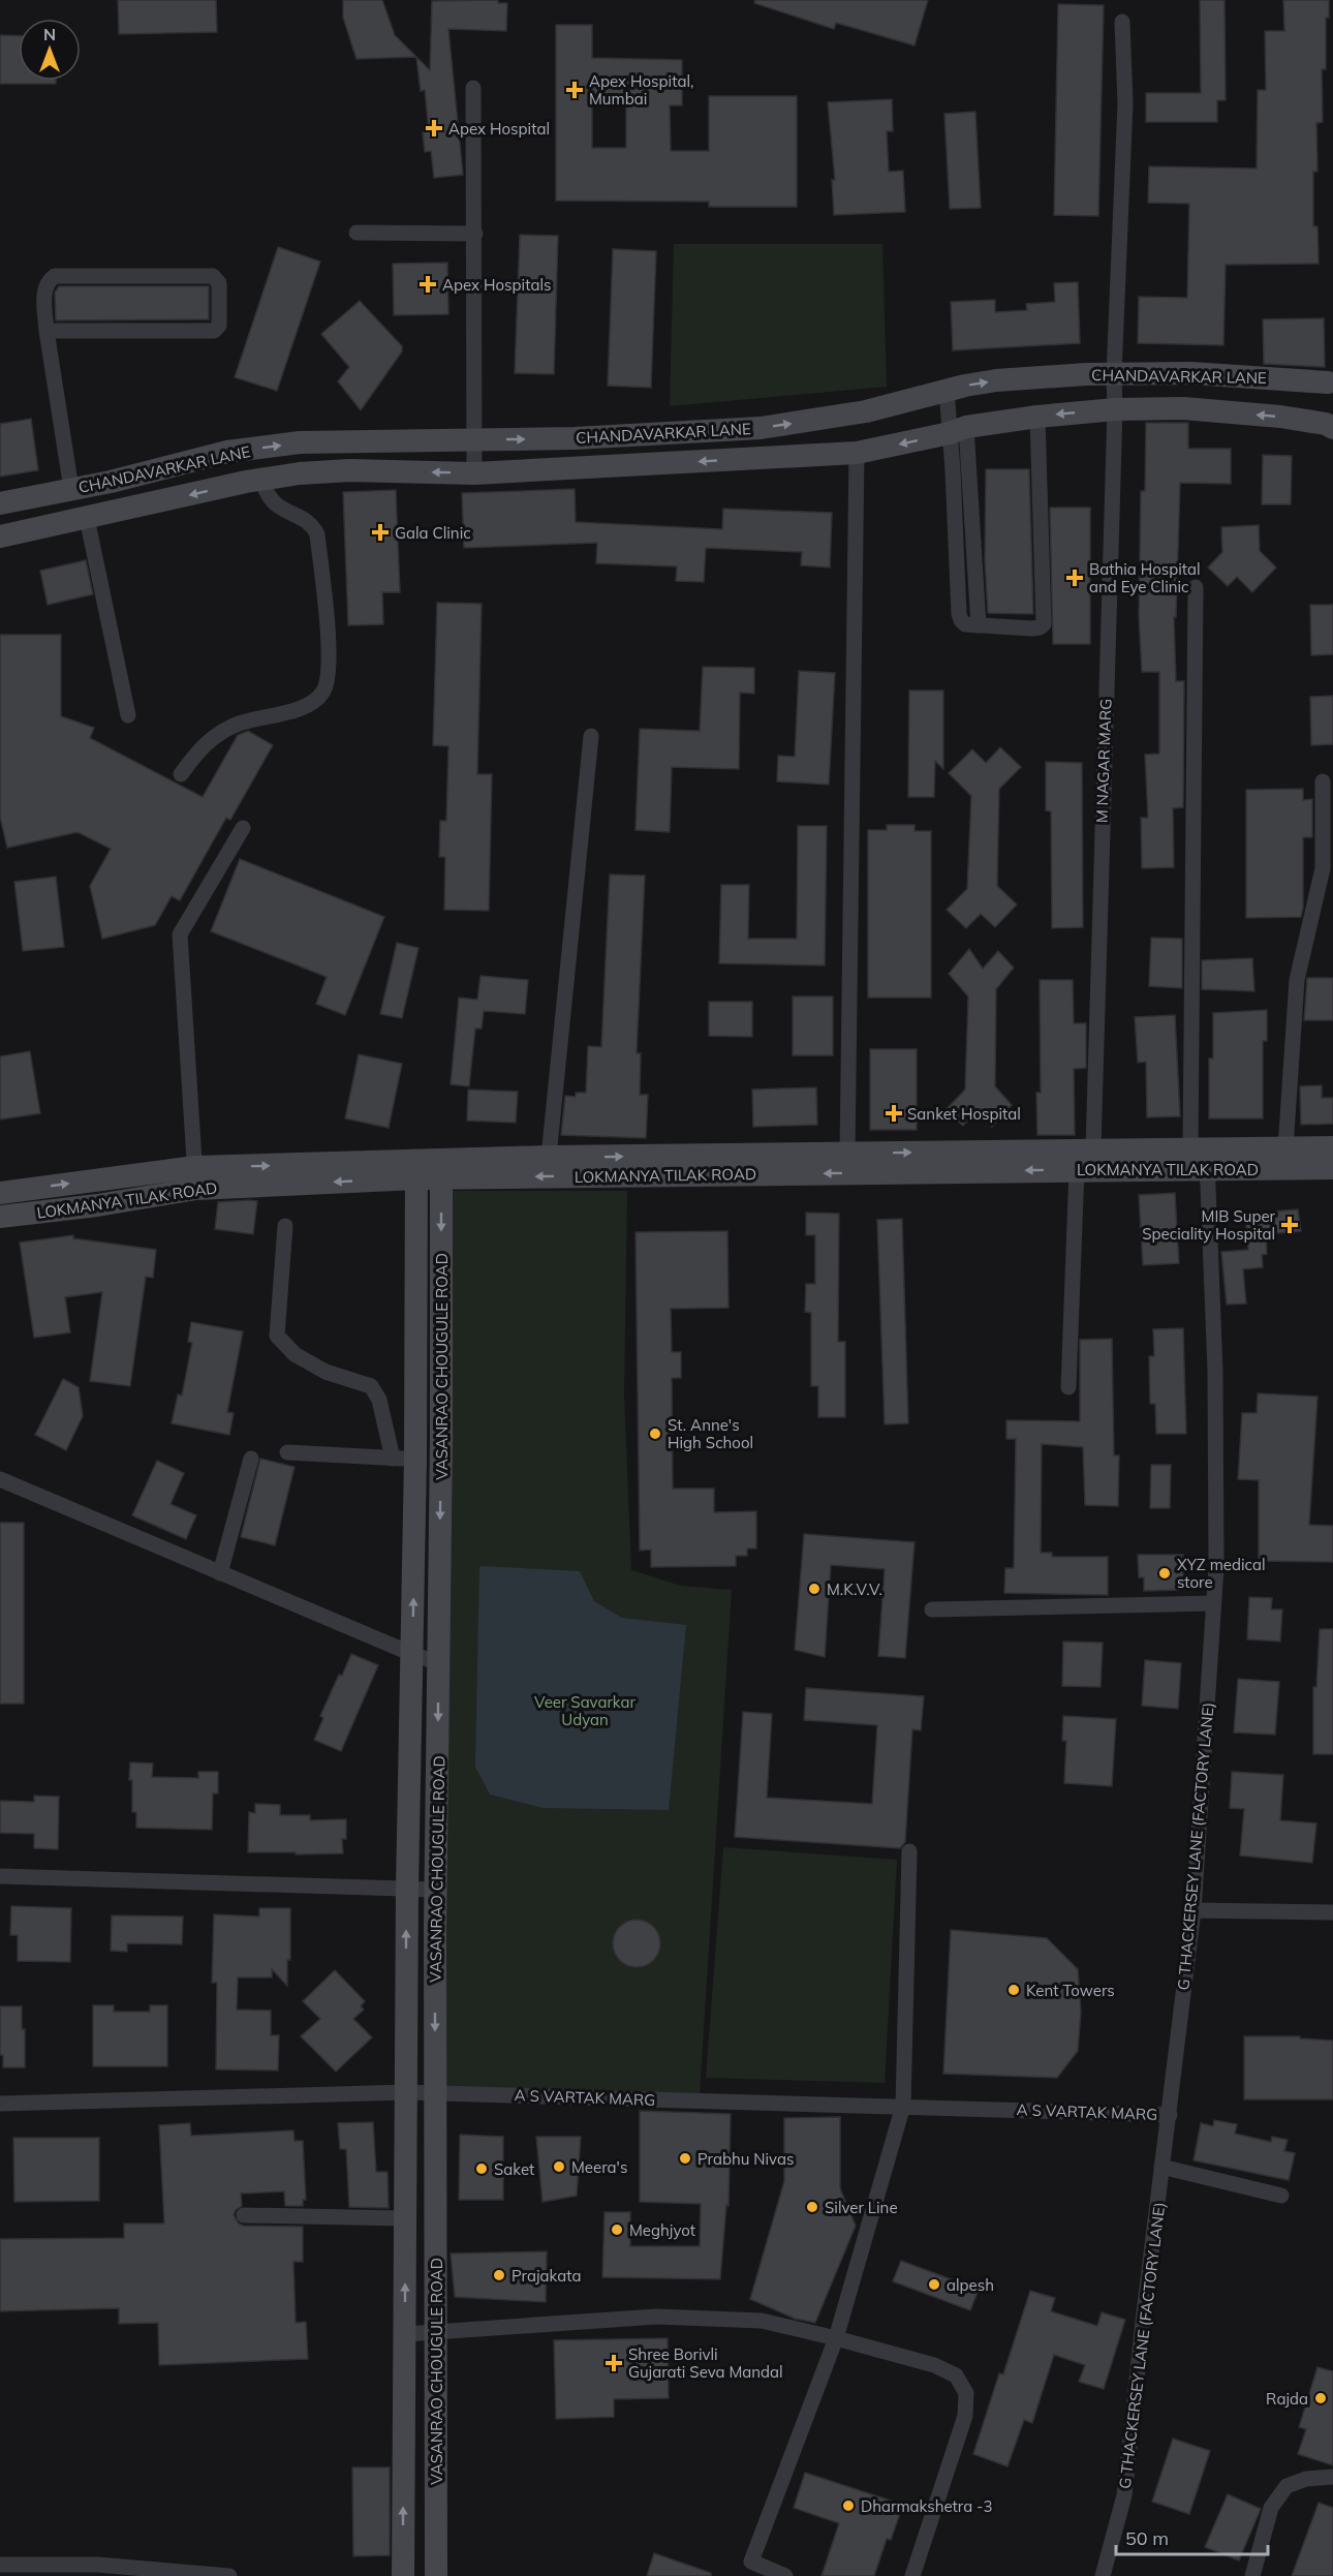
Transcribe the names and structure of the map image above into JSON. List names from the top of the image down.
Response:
{
  "streets": {
    "street": [
      "CHANDAVARKAR LANE",
      "M NAGAR MARG",
      "LOKMANYA TILAK ROAD",
      "VASANRAO CHOUGULE ROAD",
      "G THACKERSEY LANE (FACTORY LANE)",
      "A S VARTAK MARG"
    ]
  },
  "crossings": [
    ["CHANDAVARKAR LANE", "M NAGAR MARG"],
    ["M NAGAR MARG", "LOKMANYA TILAK ROAD"],
    ["LOKMANYA TILAK ROAD", "VASANRAO CHOUGULE ROAD"],
    ["LOKMANYA TILAK ROAD", "G THACKERSEY LANE (FACTORY LANE)"],
    ["VASANRAO CHOUGULE ROAD", "A S VARTAK MARG"],
    ["G THACKERSEY LANE (FACTORY LANE)", "A S VARTAK MARG"]
  ],
  "parks": ["Veer Savarkar Udyan"],
  "places": {
    "health": [
      "Apex Hospital, Mumbai",
      "Apex Hospital",
      "Apex Hospitals",
      "Gala Clinic",
      "Bathia Hospital and Eye Clinic",
      "Sanket Hospital",
      "MIB Super Speciality Hospital",
      "Shree Borivli Gujarati Seva Mandal"
    ],
    "other": [
      "St. Anne's High School",
      "XYZ medical store",
      "M.K.V.V.",
      "Kent Towers",
      "Prabhu Nivas",
      "Meera's",
      "Saket",
      "Silver Line",
      "Meghjyot",
      "Prajakata",
      "alpesh",
      "Rajda",
      "Dharmakshetra -3"
    ]
  },
  "scale_bar": "50 m",
  "north": "top"
}
